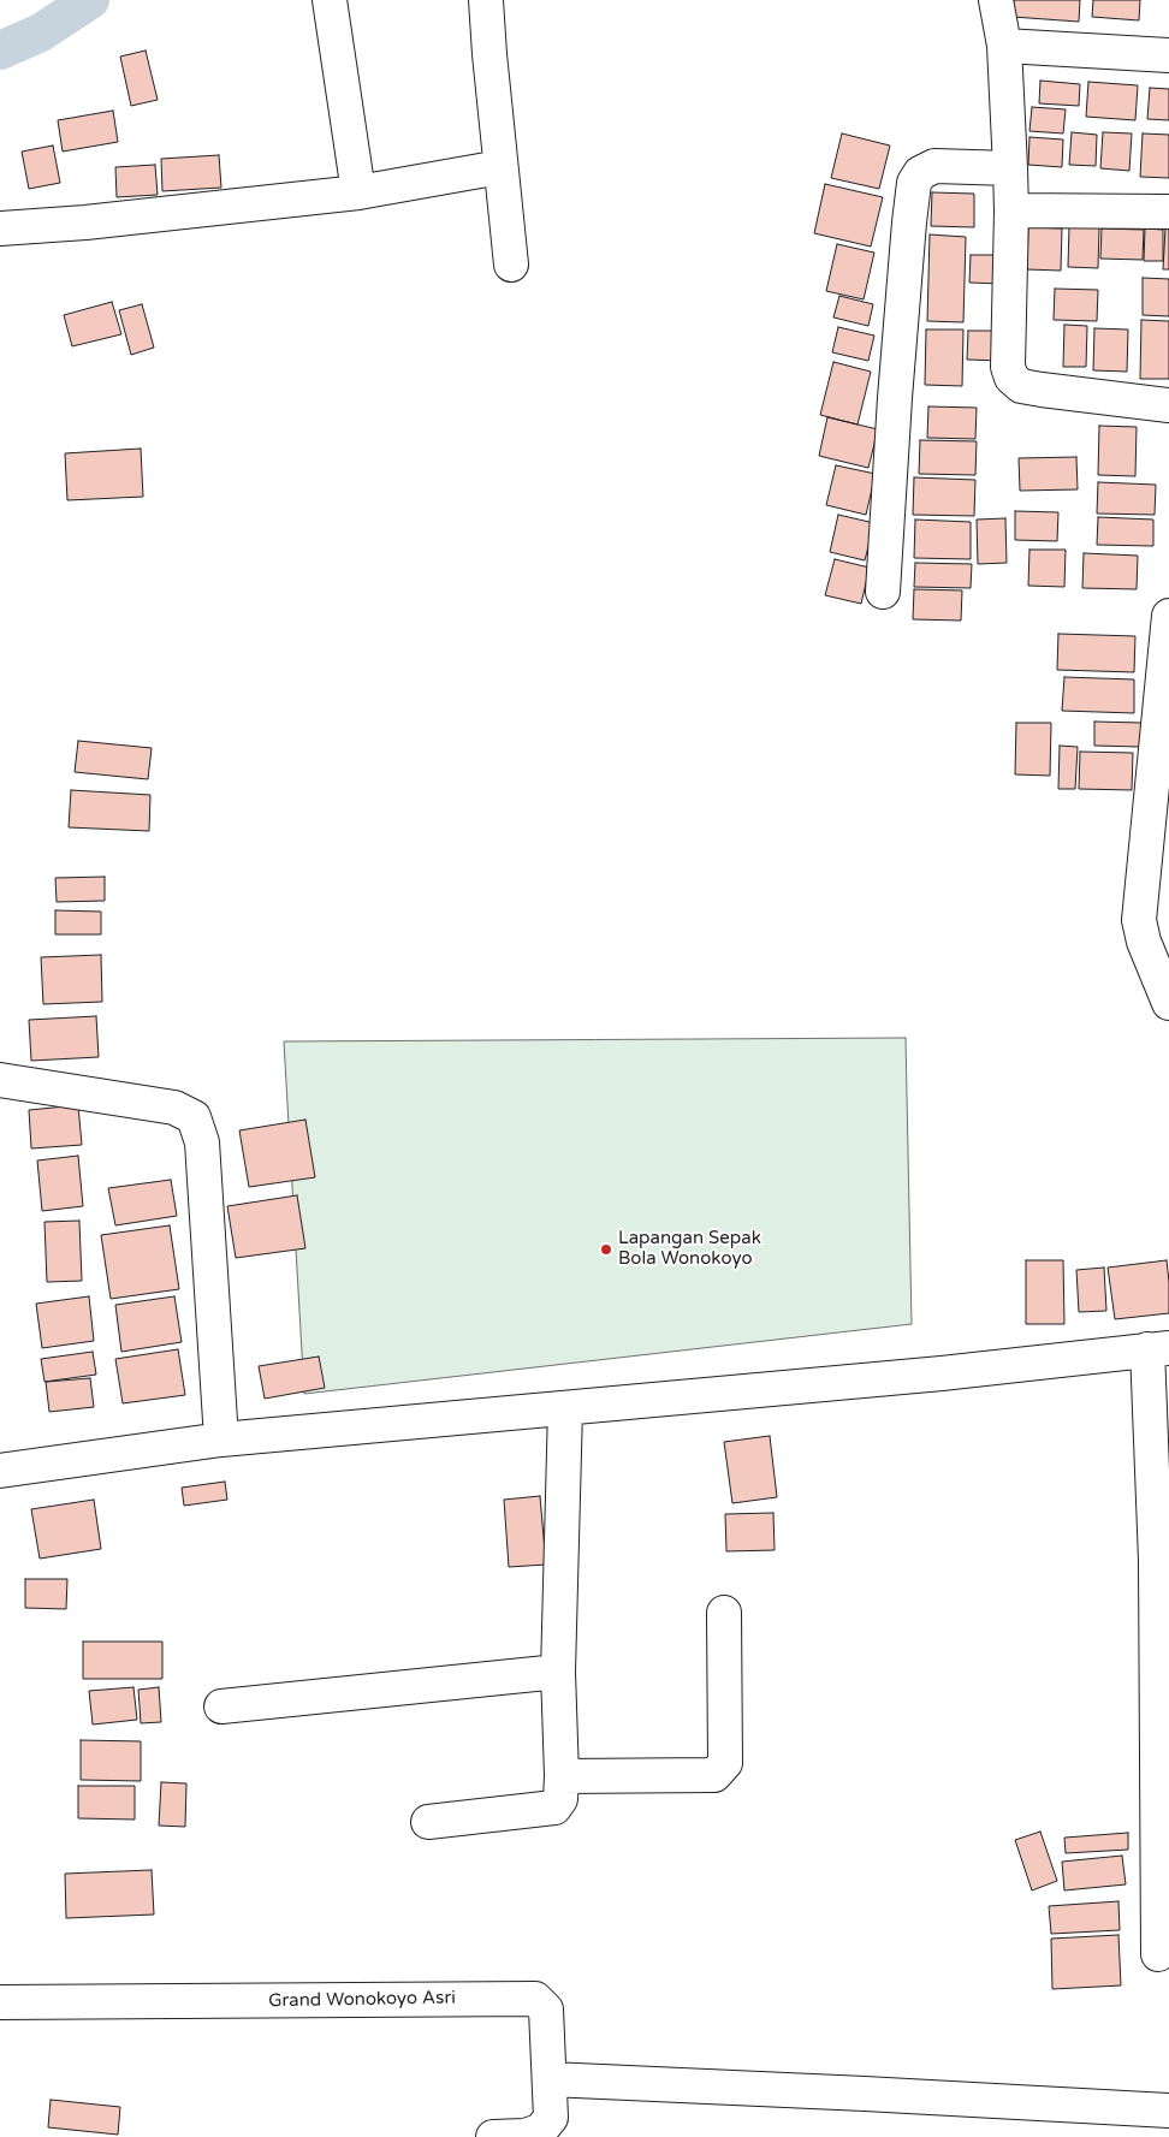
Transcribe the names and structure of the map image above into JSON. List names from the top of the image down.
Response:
{
  "streets": {
    "street": ["Grand Wonokoyo Asri"]
  },
  "places": ["Lapangan Sepak Bola Wonokoyo"]
}
